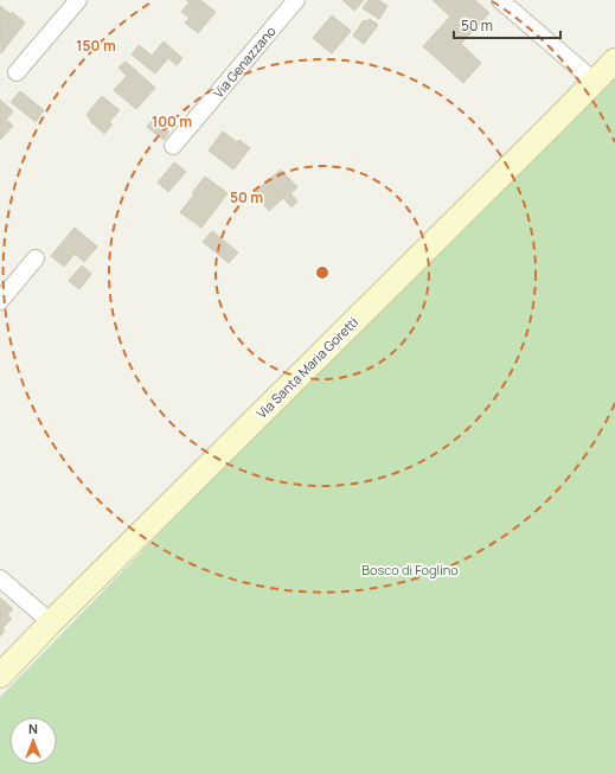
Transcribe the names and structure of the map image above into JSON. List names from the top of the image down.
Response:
{
  "streets": {
    "main road": ["Via Santa Maria Goretti"],
    "street": ["Via Genazzano"]
  },
  "parks": ["Bosco di Foglino"],
  "scale_bar": "50 m",
  "north": "top",
  "rings": ["150 m", "100 m", "50 m"]
}
